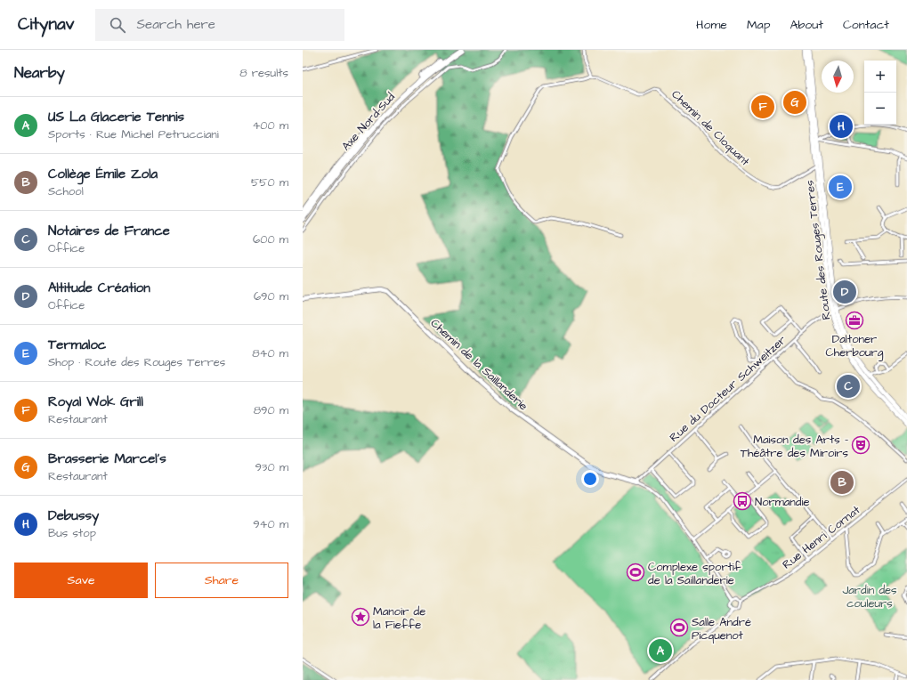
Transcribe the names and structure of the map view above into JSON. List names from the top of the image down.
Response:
{
  "streets": {
    "highway": ["Axe Nord-Sud"],
    "main road": ["Route des Rouges Terres"],
    "street": [
      "Chemin de Cloquant",
      "Chemin de la Saillanderie",
      "Rue du Docteur Schweitzer",
      "Rue Henri Cornat"
    ]
  },
  "crossings": [
    ["Chemin de Cloquant", "Route des Rouges Terres"],
    ["Route des Rouges Terres", "Rue du Docteur Schweitzer"],
    ["Chemin de la Saillanderie", "Rue du Docteur Schweitzer"]
  ],
  "parks": ["Jardin des couleurs"],
  "places": {
    "office": ["Daltoner Cherbourg"],
    "theatre": ["Maison des Arts - Théâtre des Miroirs"],
    "bus stop": ["Normandie"],
    "sports": ["Complexe sportif de la Saillanderie", "Salle André Picquenot"],
    "place": ["Manoir de la Fieffe"]
  },
  "north": "bottom",
  "page": {
    "header": "Citynav",
    "search": "Search here",
    "nav": [
      "Home",
      "Map",
      "About",
      "Contact"
    ],
    "heading": ["Nearby", "8 results"],
    "map_buttons": ["+", "−"],
    "pins": [
      "G",
      "F",
      "H",
      "E",
      "D",
      "C",
      "B",
      "A"
    ],
    "list": [
      {
        "mark": "A",
        "name": "US La Glacerie Tennis",
        "note": "Sports · Rue Michel Petrucciani",
        "value": "400 m"
      },
      {
        "mark": "B",
        "name": "Collège Émile Zola",
        "note": "School",
        "value": "550 m"
      },
      {
        "mark": "C",
        "name": "Notaires de France",
        "note": "Office",
        "value": "600 m"
      },
      {
        "mark": "D",
        "name": "Altitude Création",
        "note": "Office",
        "value": "690 m"
      },
      {
        "mark": "E",
        "name": "Termaloc",
        "note": "Shop · Route des Rouges Terres",
        "value": "840 m"
      },
      {
        "mark": "F",
        "name": "Royal Wok Grill",
        "note": "Restaurant",
        "value": "890 m"
      },
      {
        "mark": "G",
        "name": "Brasserie Marcel's",
        "note": "Restaurant",
        "value": "930 m"
      },
      {
        "mark": "H",
        "name": "Debussy",
        "note": "Bus stop",
        "value": "940 m"
      }
    ],
    "buttons": ["Save", "Share"]
  }
}
